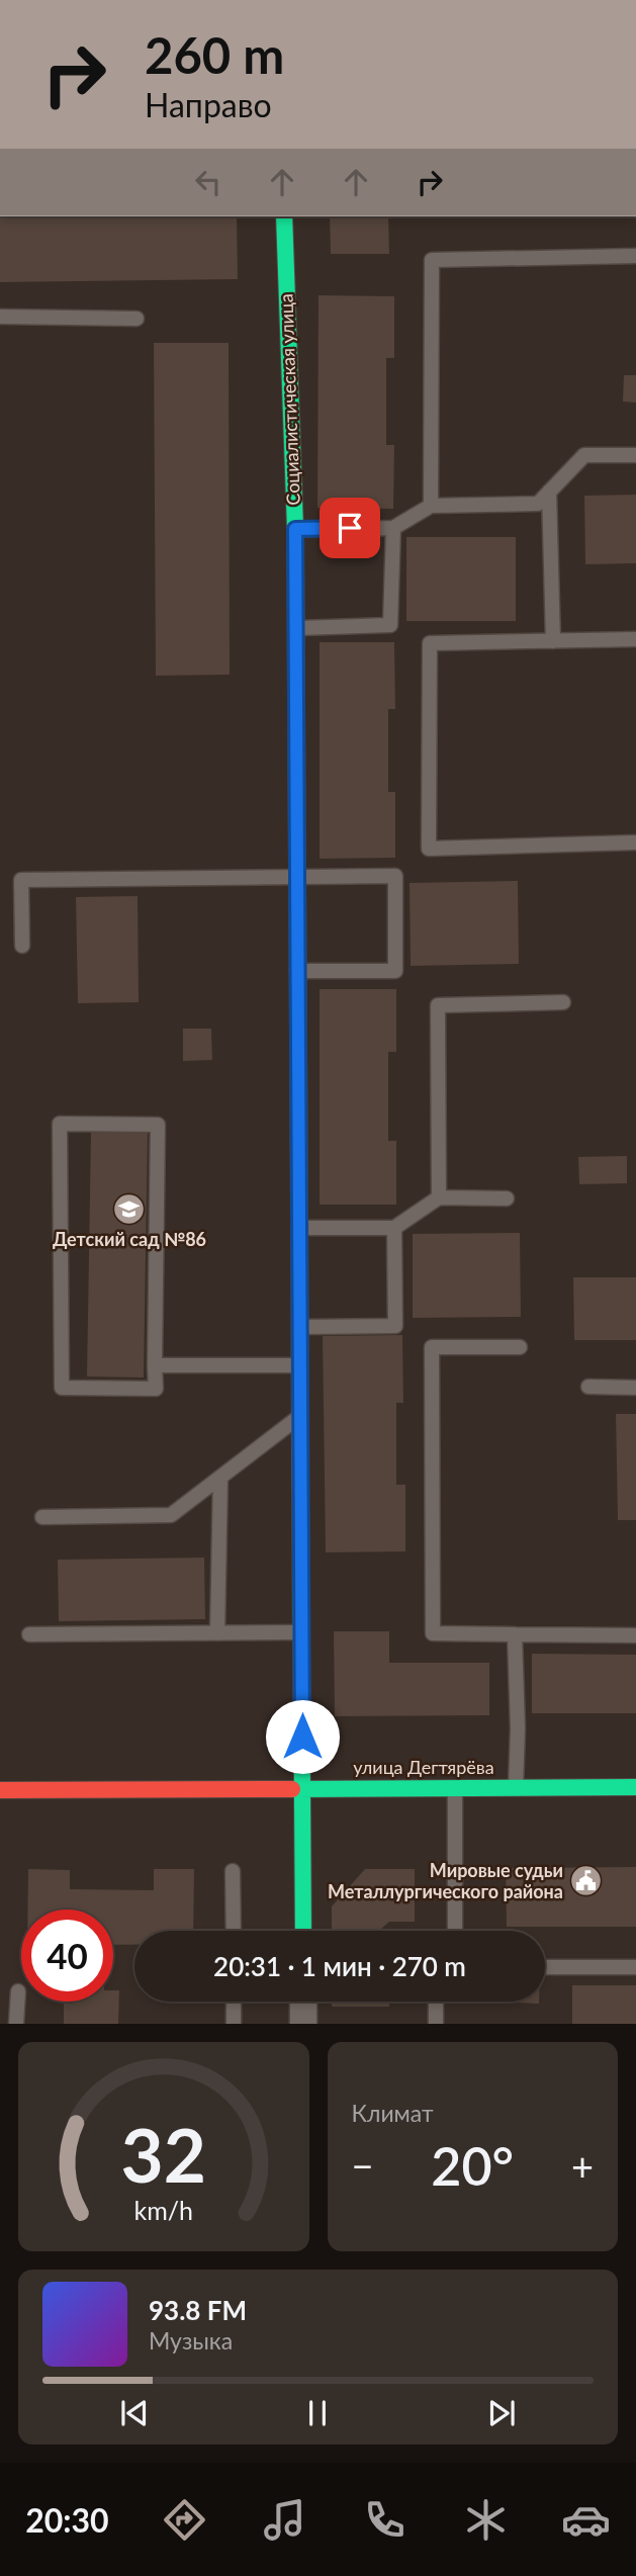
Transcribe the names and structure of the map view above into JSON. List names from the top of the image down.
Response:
{
  "streets": {
    "street": ["Социалистическая улица", "улица Дегтярёва"]
  },
  "crossings": [
    ["Социалистическая улица", "улица Дегтярёва"]
  ],
  "places": {
    "school or university": ["Детский сад №86"],
    "public building": ["Мировые судьи Металлургического района"]
  },
  "page": {
    "turn": ["260 m", "Направо"],
    "limit": "40",
    "trip": "20:31 · 1 мин · 270 m",
    "tile": "Климат",
    "heat": ["−", "20°", "+"],
    "song": ["93.8 FM", "Музыка"],
    "tabs": "20:30",
    "gauge": ["32", "km/h"]
  }
}
